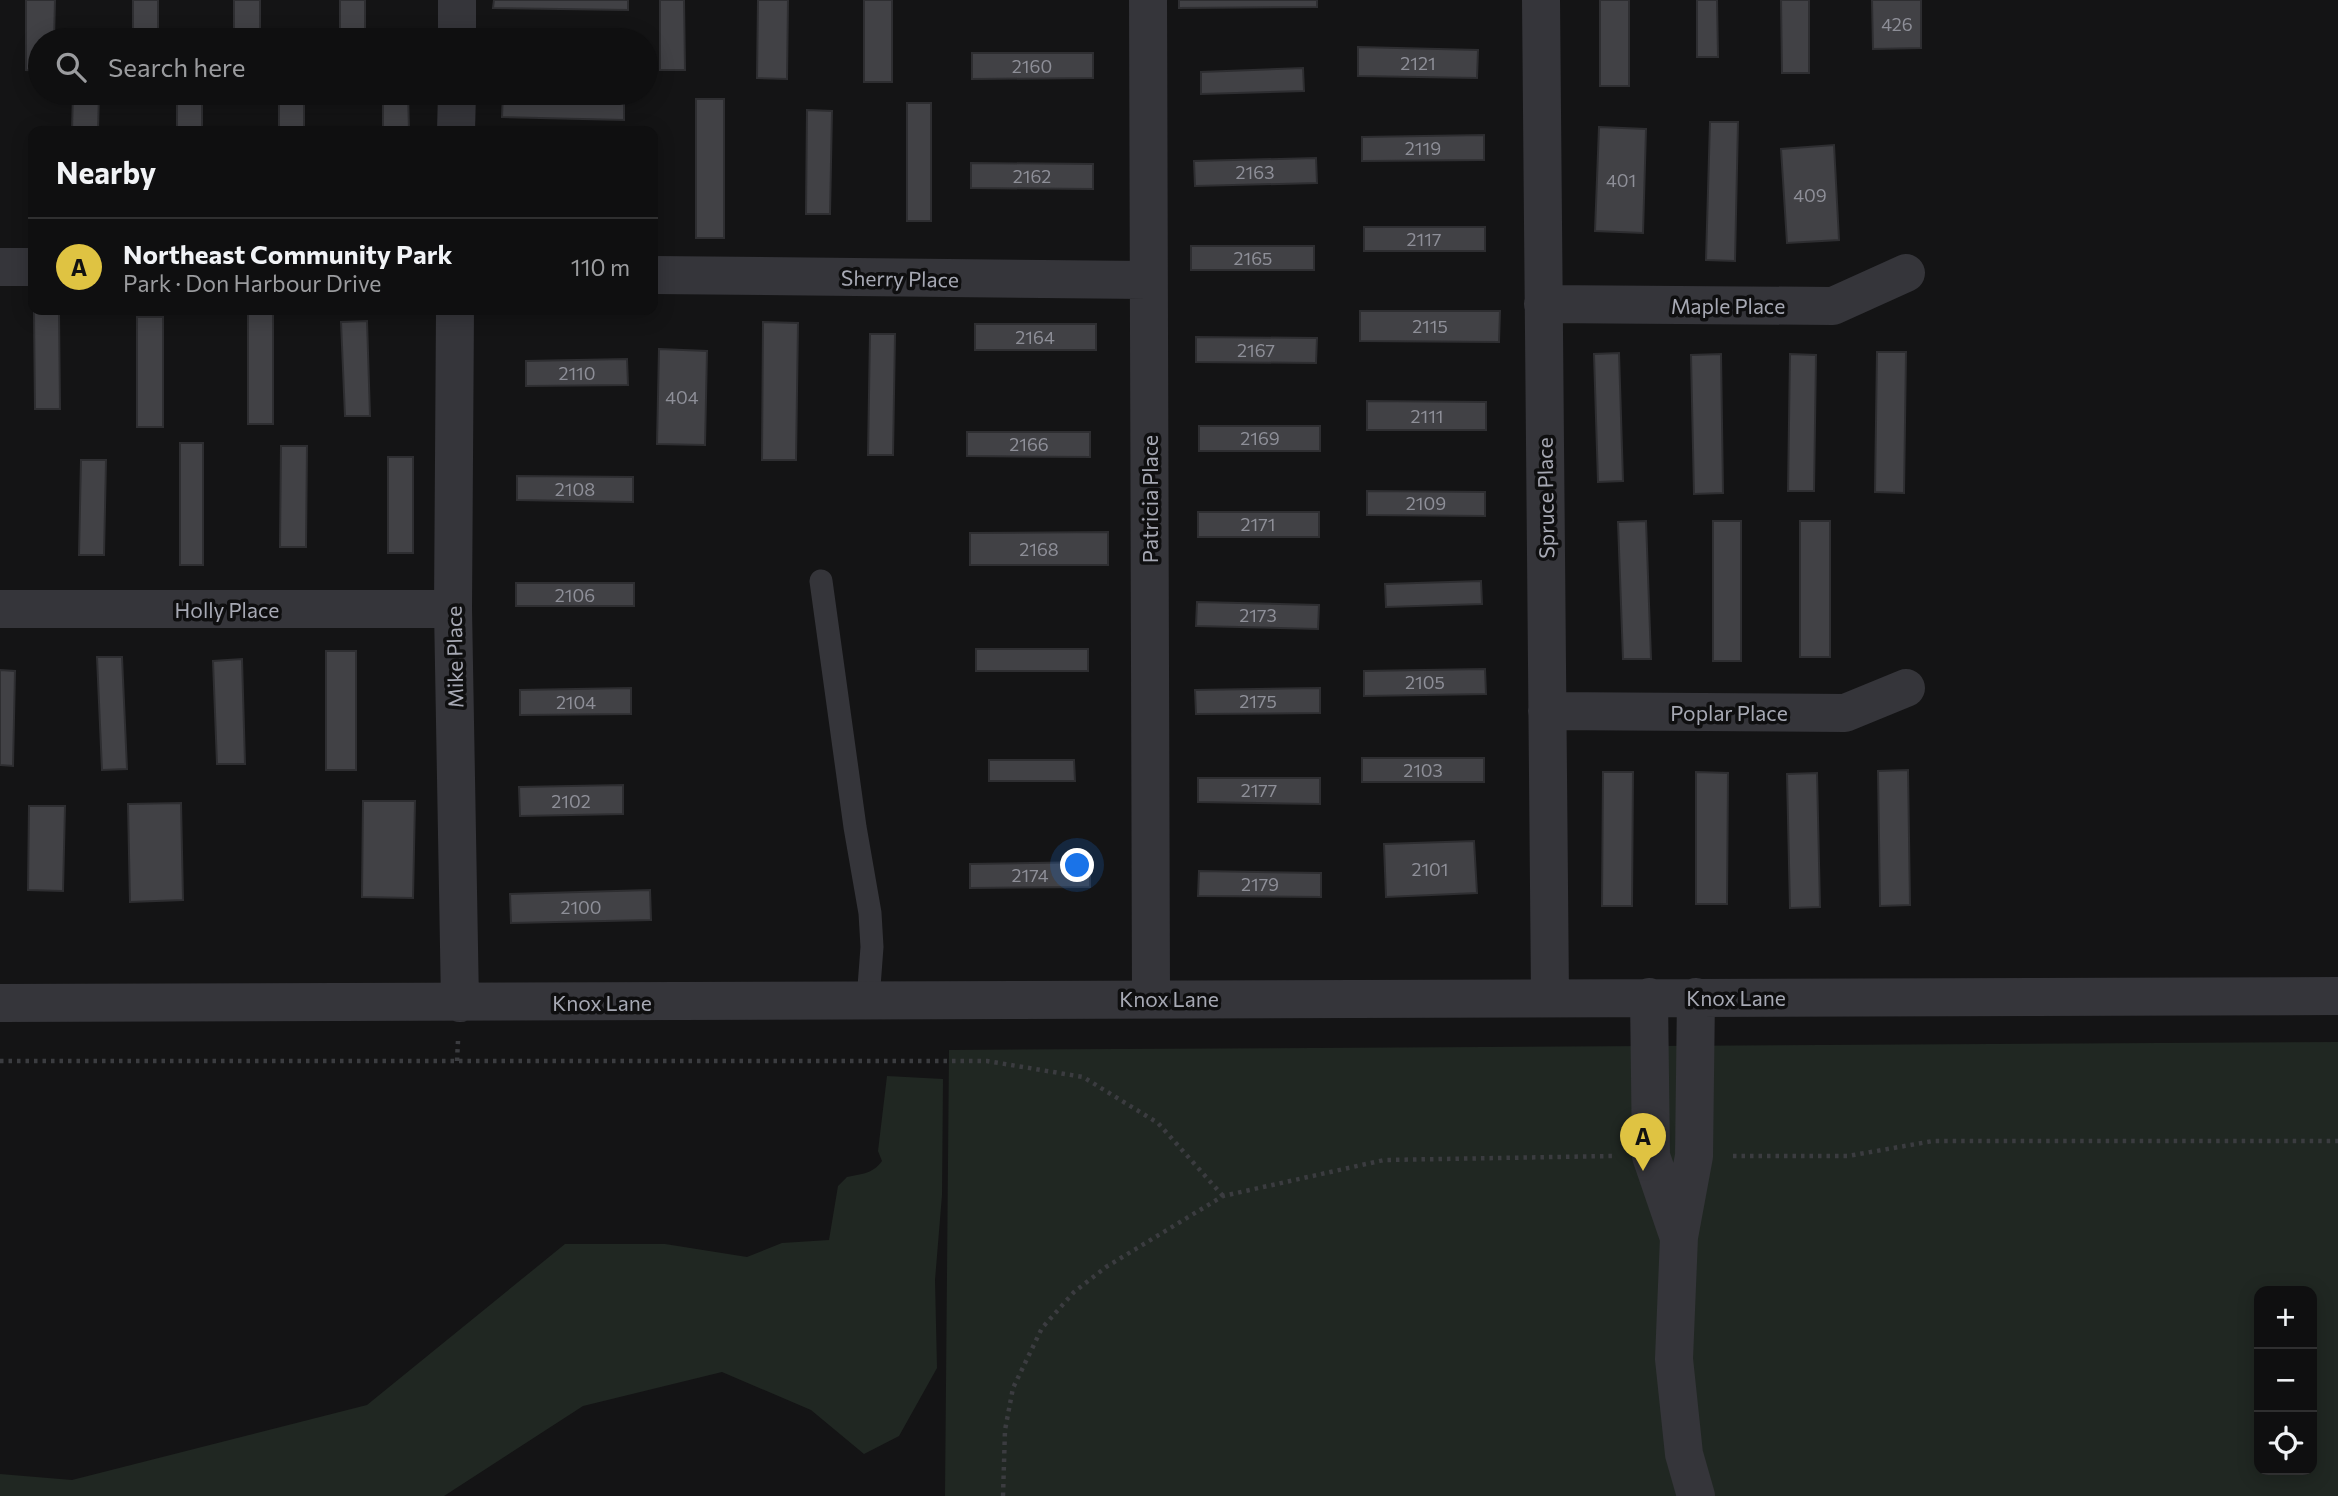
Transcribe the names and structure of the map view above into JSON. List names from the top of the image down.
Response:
{
  "streets": {
    "street": [
      "Sherry Place",
      "Maple Place",
      "Spruce Place",
      "Patricia Place",
      "Holly Place",
      "Mike Place",
      "Poplar Place",
      "Knox Lane"
    ]
  },
  "crossings": [
    ["Sherry Place", "Patricia Place"],
    ["Maple Place", "Spruce Place"],
    ["Spruce Place", "Poplar Place"],
    ["Spruce Place", "Knox Lane"],
    ["Patricia Place", "Knox Lane"],
    ["Holly Place", "Mike Place"],
    ["Mike Place", "Knox Lane"]
  ],
  "house_numbers": [
    "426",
    "2121",
    "2160",
    "2119",
    "2163",
    "2162",
    "401",
    "409",
    "2117",
    "2165",
    "2115",
    "2164",
    "2167",
    "2110",
    "404",
    "2111",
    "2169",
    "2166",
    "2108",
    "2109",
    "2171",
    "2168",
    "2106",
    "2173",
    "2105",
    "2175",
    "2104",
    "2103",
    "2177",
    "2102",
    "2101",
    "2174",
    "2179",
    "2100"
  ],
  "page": {
    "search": "Search here",
    "heading": "Nearby",
    "list": [
      {
        "mark": "A",
        "name": "Northeast Community Park",
        "note": "Park · Don Harbour Drive",
        "value": "110 m"
      }
    ],
    "pins": "A",
    "map_buttons": ["+", "−"]
  }
}
